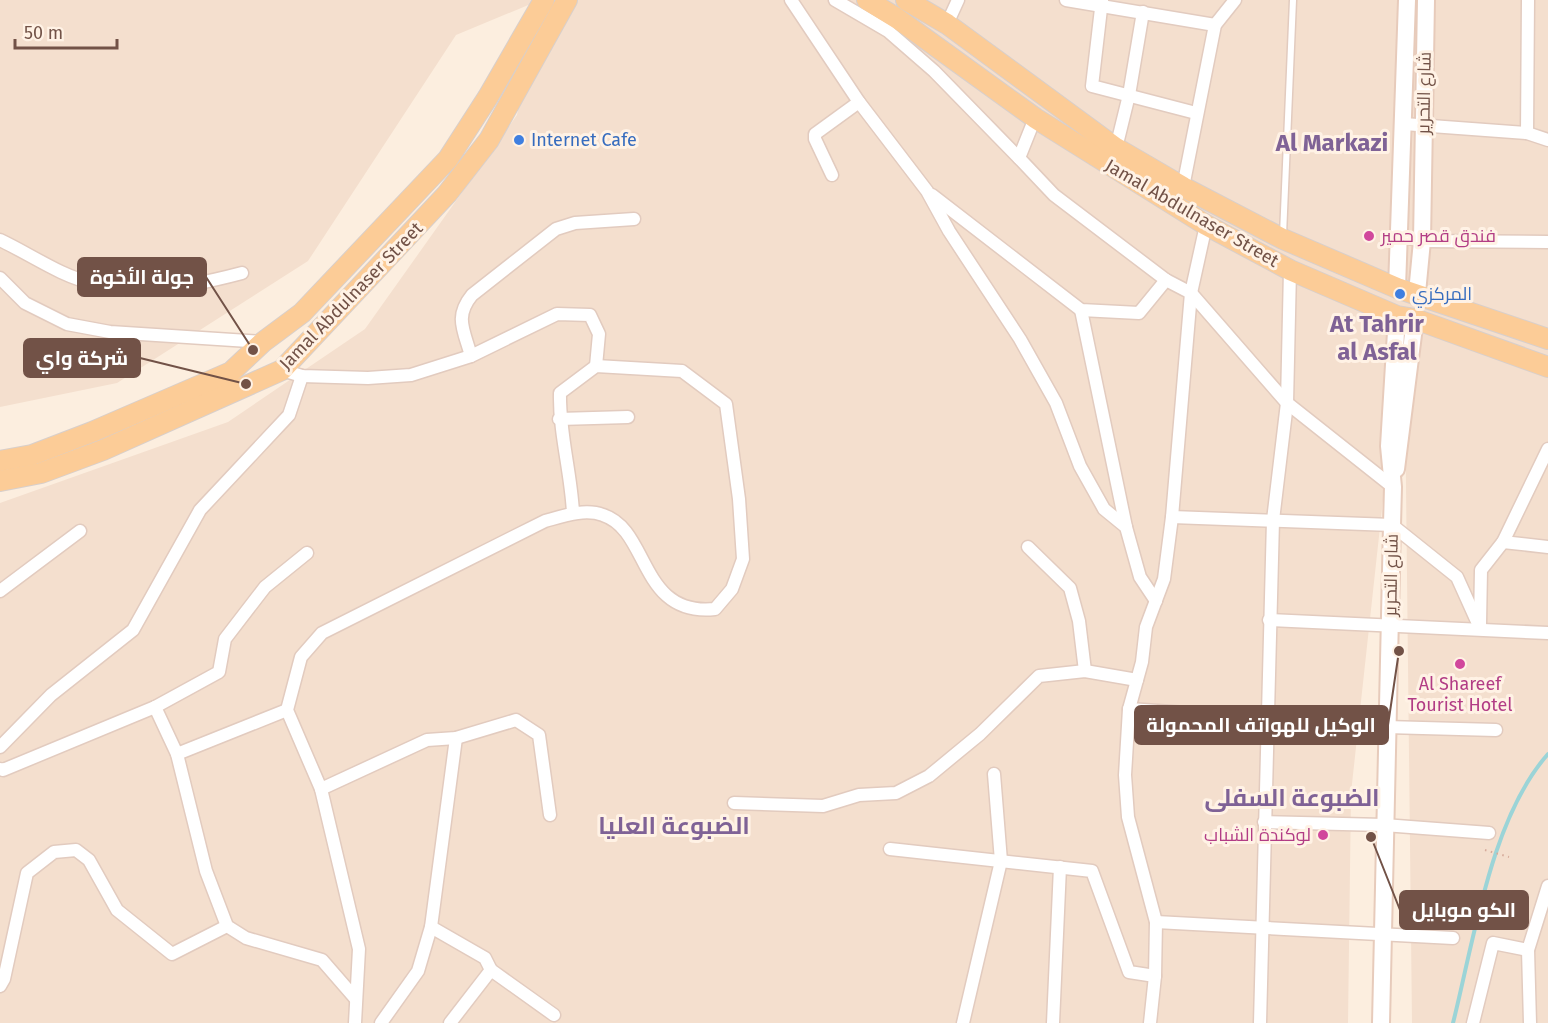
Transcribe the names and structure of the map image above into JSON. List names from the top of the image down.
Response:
{
  "streets": {
    "main road": ["شارع التحرير", "Jamal Abdulnaser Street"]
  },
  "crossings": [
    ["شارع التحرير", "Jamal Abdulnaser Street"]
  ],
  "districts": [
    "Al Markazi",
    "At Tahrir al Asfal",
    "الضبوعة السفلى",
    "الضبوعة العليا"
  ],
  "places": [
    "Internet Cafe",
    "فندق قصر حمير",
    "المركزي",
    "جولة الأخوة",
    "شركة واي",
    "الوكيل للهواتف المحمولة",
    "Al Shareef Tourist Hotel",
    "لوكندة الشباب",
    "الكو موبايل"
  ],
  "scale_bar": "50 m"
}
